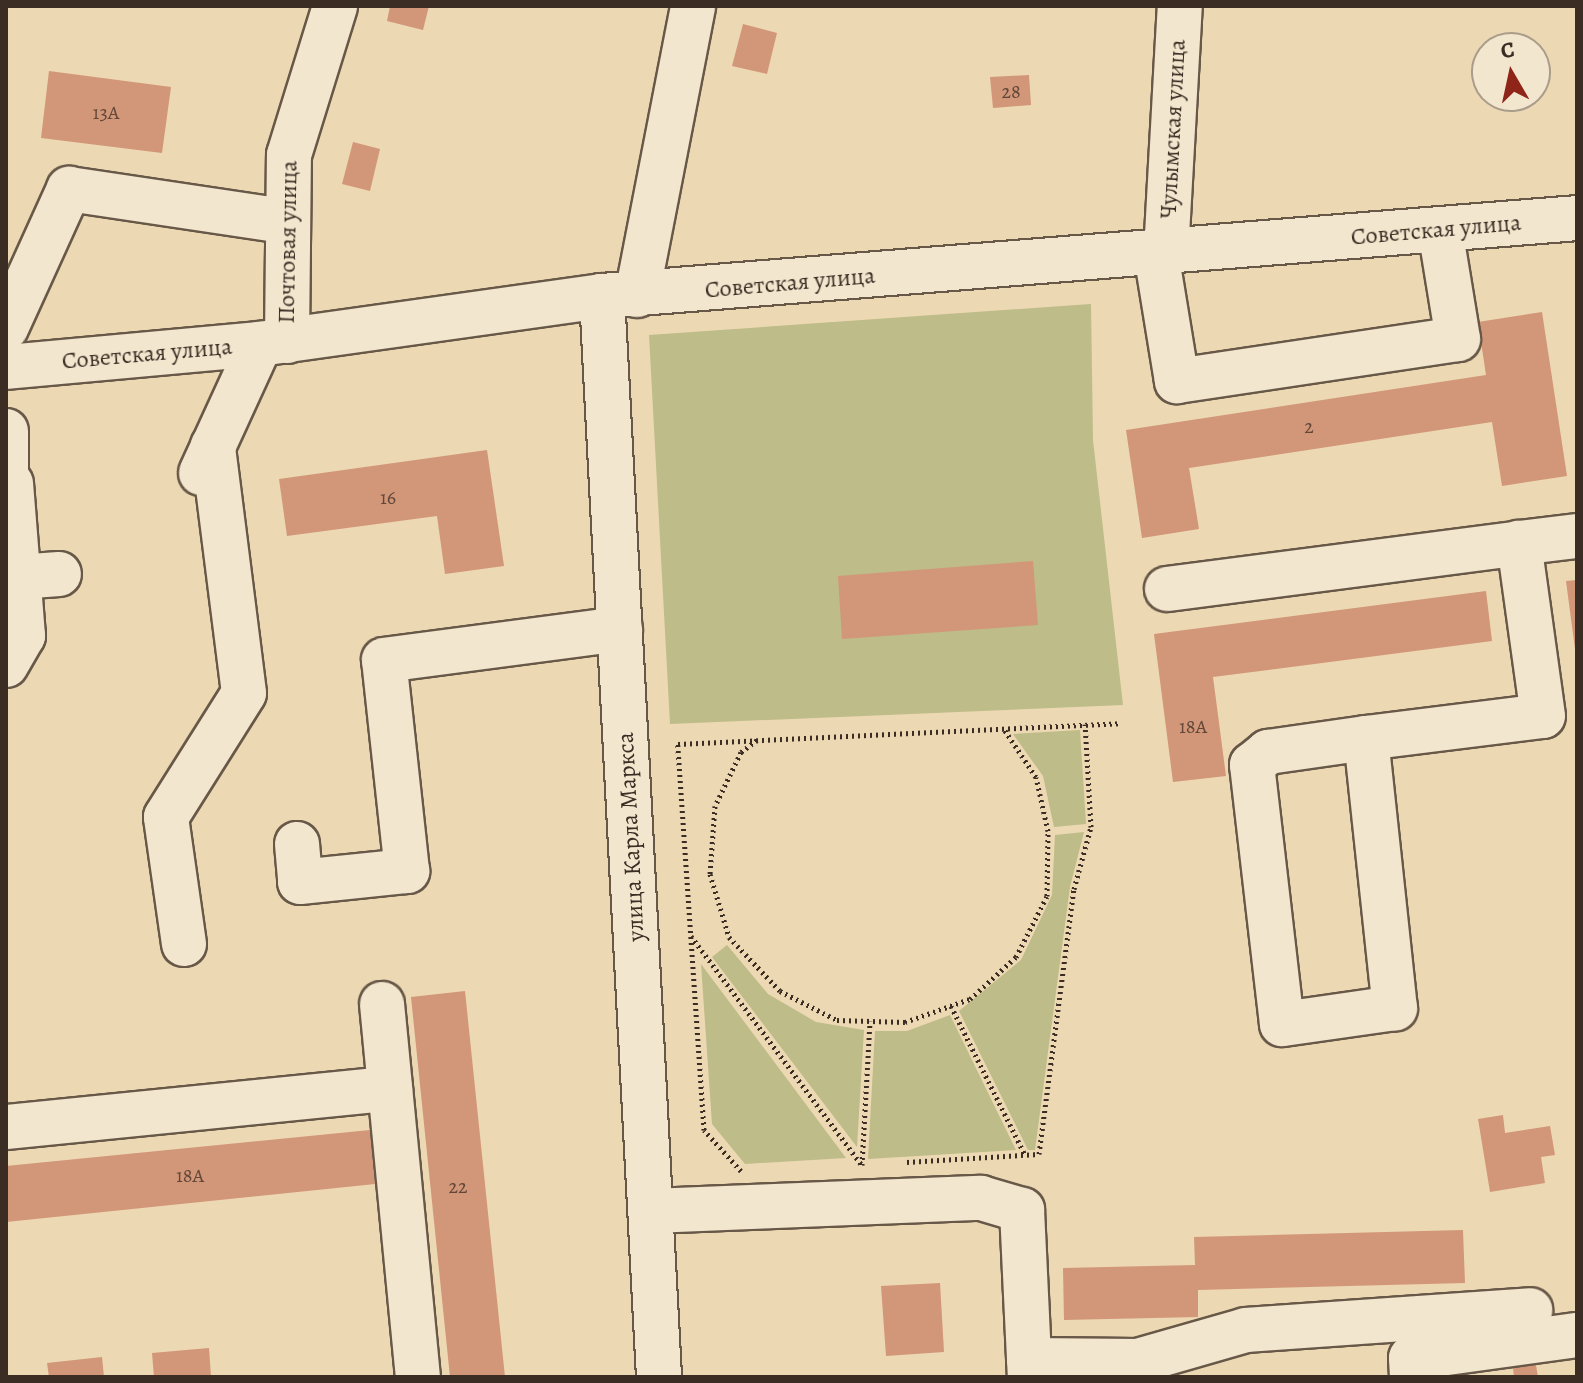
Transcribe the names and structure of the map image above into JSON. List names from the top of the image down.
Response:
{
  "streets": {
    "street": [
      "Чулымская улица",
      "Советская улица",
      "Почтовая улица",
      "улица Карла Маркса"
    ]
  },
  "crossings": [
    ["Чулымская улица", "Советская улица"],
    ["Советская улица", "Почтовая улица"],
    ["Советская улица", "улица Карла Маркса"]
  ],
  "house_numbers": [
    "28",
    "13А",
    "2",
    "16",
    "18А",
    "18А",
    "22"
  ],
  "north": "top"
}
